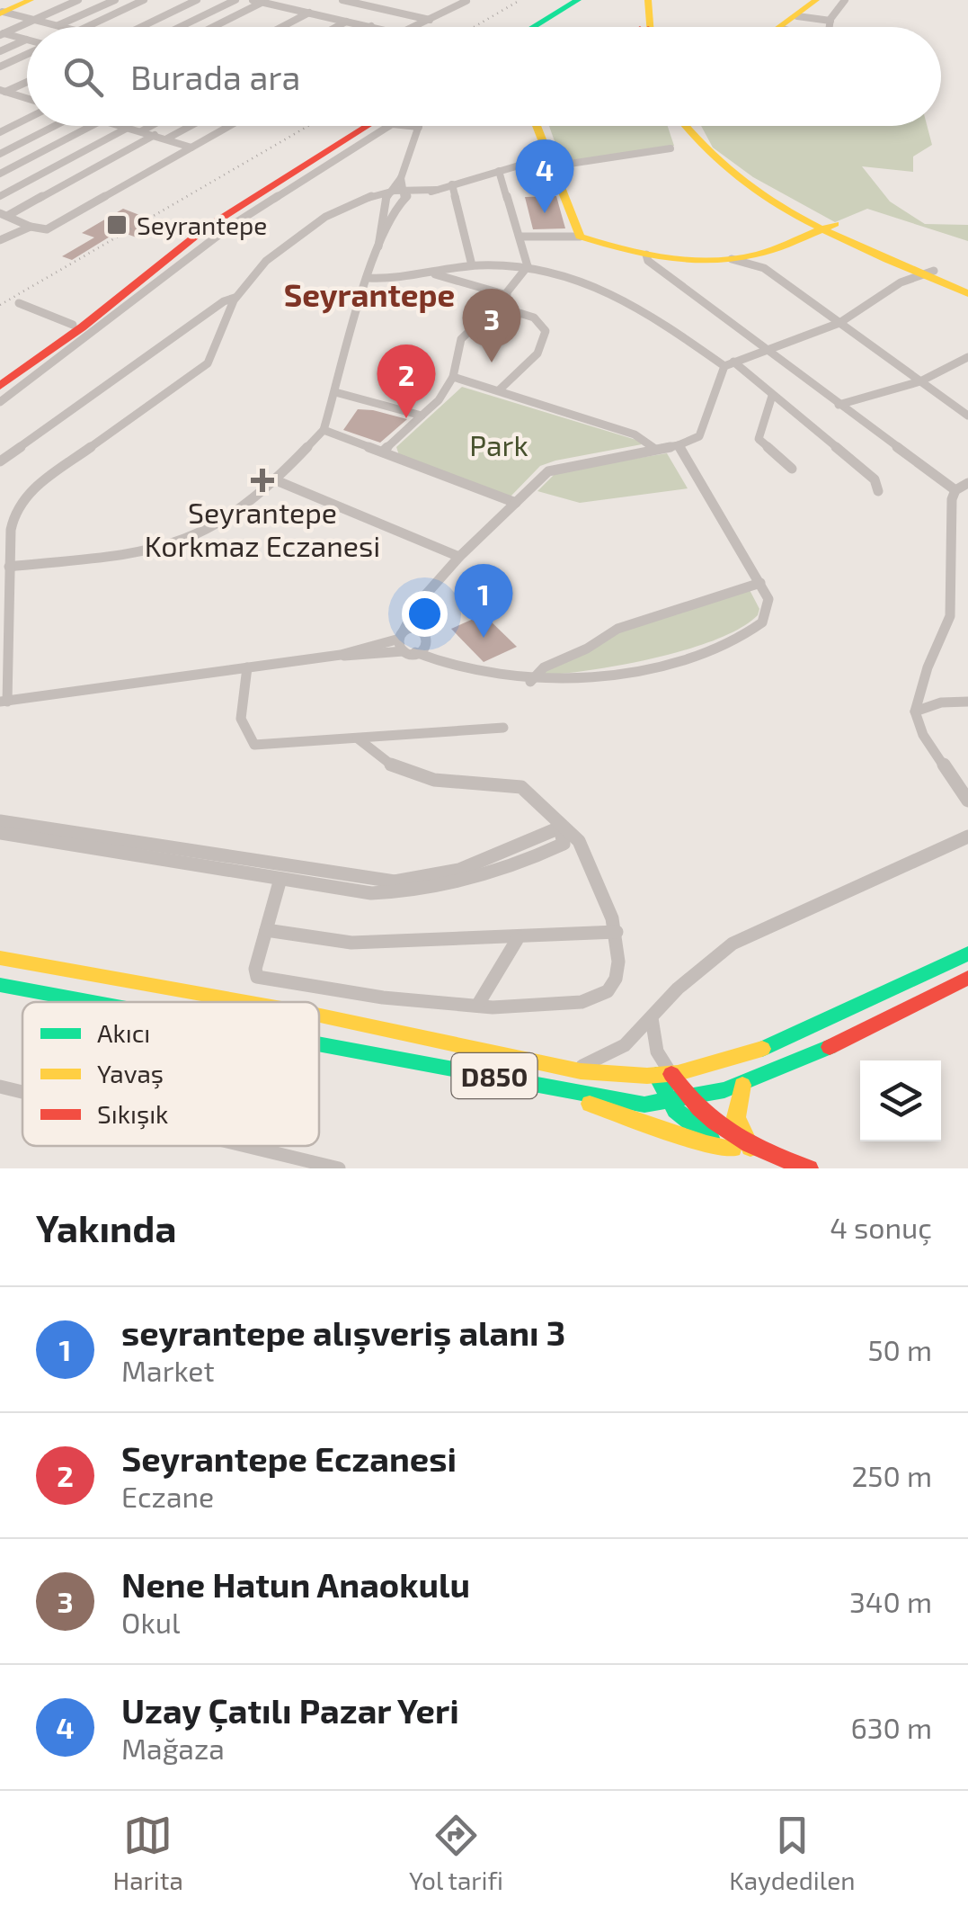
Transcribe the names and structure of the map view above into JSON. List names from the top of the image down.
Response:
{
  "streets": {
    "main road": ["D850"]
  },
  "districts": ["Seyrantepe"],
  "parks": ["Park"],
  "places": {
    "transit": ["Seyrantepe"],
    "health": ["Seyrantepe Korkmaz Eczanesi"]
  },
  "legend": ["Akıcı", "Yavaş", "Sıkışık"],
  "page": {
    "search": "Burada ara",
    "pins": [
      "4",
      "3",
      "2",
      "1"
    ],
    "heading": ["Yakında", "4 sonuç"],
    "list": [
      {
        "mark": "1",
        "name": "seyrantepe alışveriş alanı 3",
        "note": "Market",
        "value": "50 m"
      },
      {
        "mark": "2",
        "name": "Seyrantepe Eczanesi",
        "note": "Eczane",
        "value": "250 m"
      },
      {
        "mark": "3",
        "name": "Nene Hatun Anaokulu",
        "note": "Okul",
        "value": "340 m"
      },
      {
        "mark": "4",
        "name": "Uzay Çatılı Pazar Yeri",
        "note": "Mağaza",
        "value": "630 m"
      }
    ],
    "nav": ["Harita", "Yol tarifi", "Kaydedilen"]
  }
}
